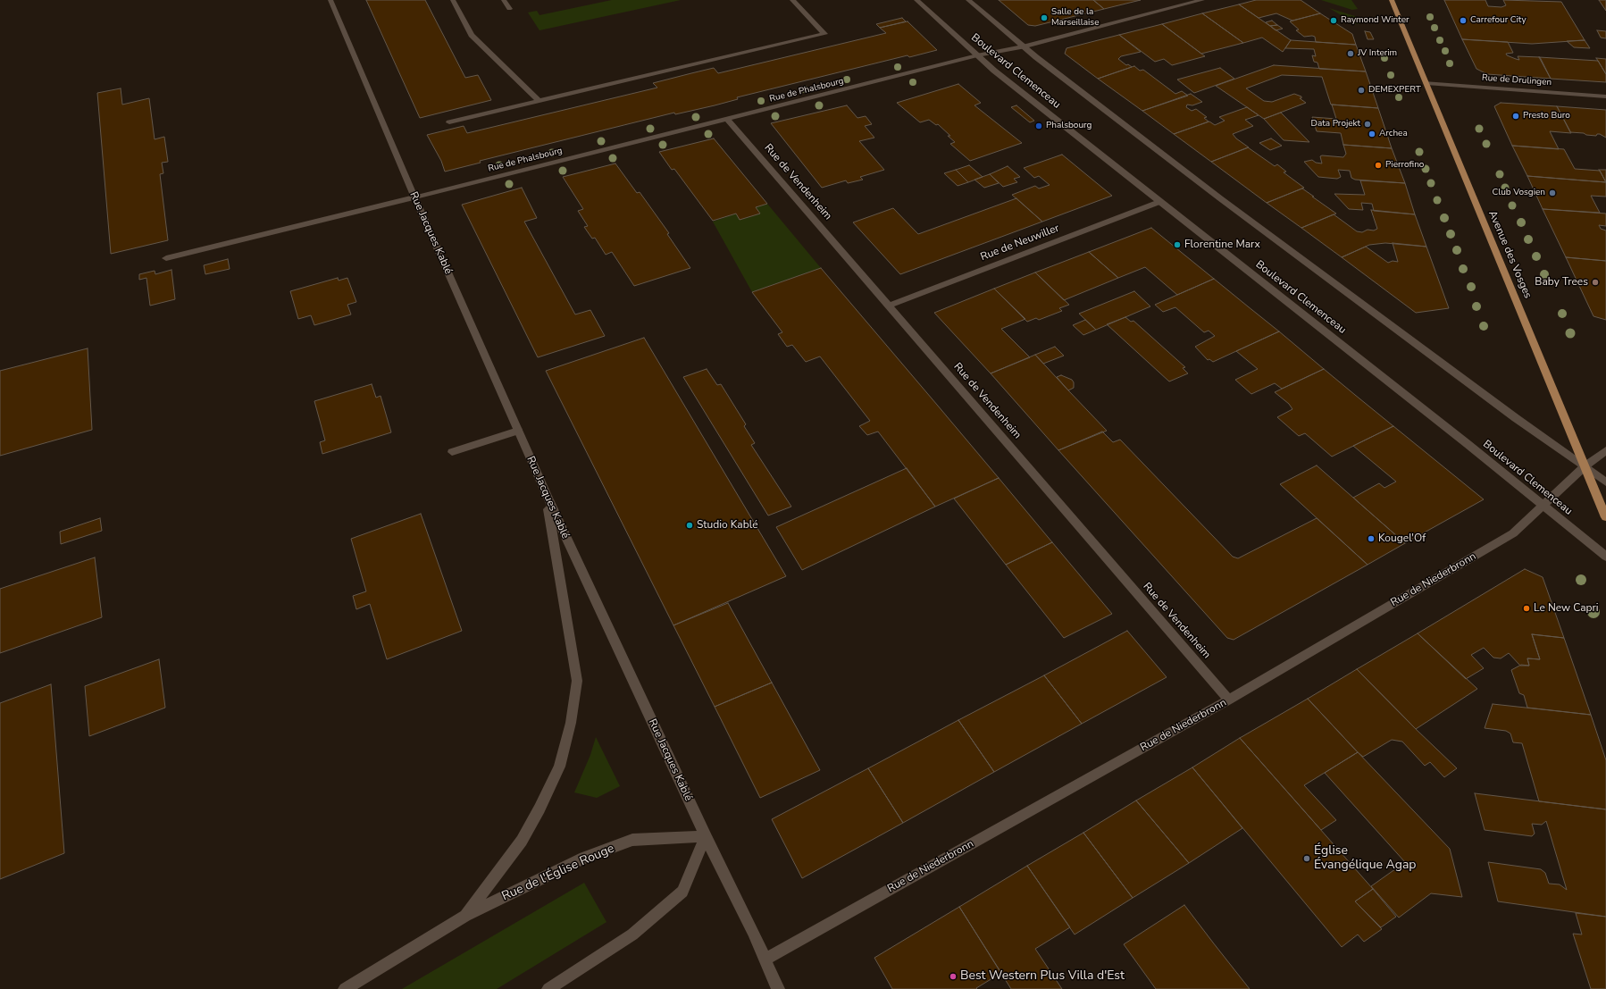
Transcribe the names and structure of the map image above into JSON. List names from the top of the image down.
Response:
{
  "streets": {
    "main road": ["Avenue des Vosges"],
    "street": [
      "Boulevard Clemenceau",
      "Rue de Drulingen",
      "Rue de Phalsbourg",
      "Rue de Vendenheim",
      "Rue Jacques Kablé",
      "Rue de Neuwiller",
      "Rue de Niederbronn",
      "Rue de l'Église Rouge"
    ]
  },
  "crossings": [
    ["Boulevard Clemenceau", "Rue de Phalsbourg"],
    ["Boulevard Clemenceau", "Rue de Neuwiller"],
    ["Boulevard Clemenceau", "Rue de Niederbronn"],
    ["Rue de Drulingen", "Avenue des Vosges"],
    ["Rue de Phalsbourg", "Rue de Vendenheim"],
    ["Rue de Phalsbourg", "Rue Jacques Kablé"],
    ["Rue de Vendenheim", "Rue de Neuwiller"],
    ["Rue de Vendenheim", "Rue de Niederbronn"],
    ["Rue Jacques Kablé", "Rue de Niederbronn"],
    ["Rue Jacques Kablé", "Rue de l'Église Rouge"],
    ["Avenue des Vosges", "Rue de Niederbronn"]
  ],
  "places": [
    "Salle de la Marseillaise",
    "Raymond Winter",
    "Carrefour City",
    "JV Interim",
    "DEMEXPERT",
    "Presto Buro",
    "Data Projekt",
    "Phalsbourg",
    "Archea",
    "Pierrofino",
    "Club Vosgien",
    "Florentine Marx",
    "Baby Trees",
    "Studio Kablé",
    "Kougel'Of",
    "Le New Capri",
    "Église Évangélique Agap",
    "Best Western Plus Villa d'Est"
  ]
}
